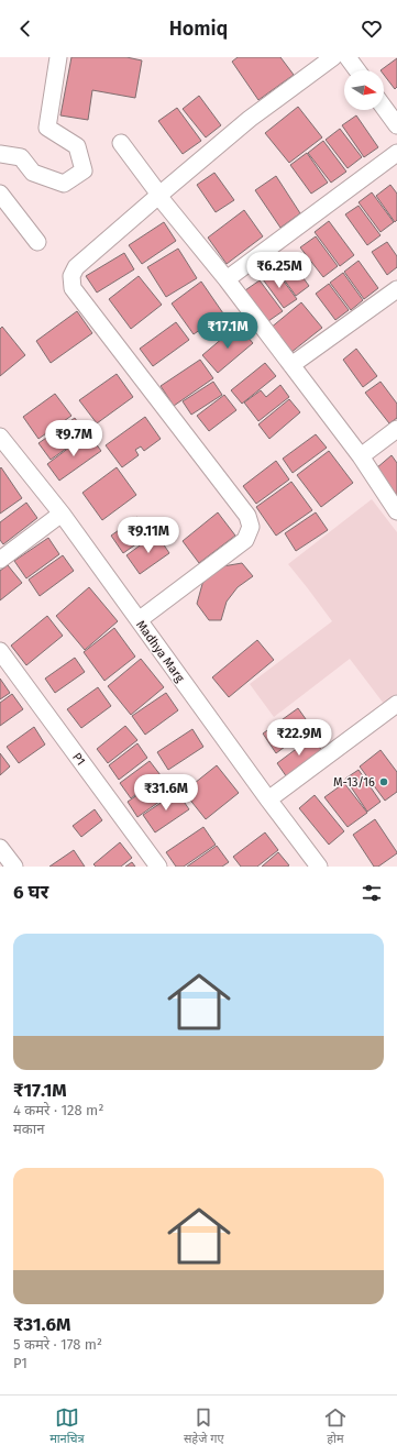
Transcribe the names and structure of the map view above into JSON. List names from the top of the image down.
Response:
{
  "streets": {
    "street": ["Madhya Marg", "P1"]
  },
  "places": ["M-13/16"],
  "north": "right",
  "page": {
    "header": "Homiq",
    "price": [
      "₹6.25M",
      "₹17.1M",
      "₹9.7M",
      "₹9.11M",
      "₹22.9M",
      "₹31.6M"
    ],
    "heading": "6 घर",
    "list": [
      {
        "name": "₹17.1M",
        "note": "4 कमरे · 128 m² · मकान"
      },
      {
        "name": "₹31.6M",
        "note": "5 कमरे · 178 m² · P1"
      }
    ],
    "tabs": ["मानचित्र", "सहेजे गए", "होम"]
  }
}
